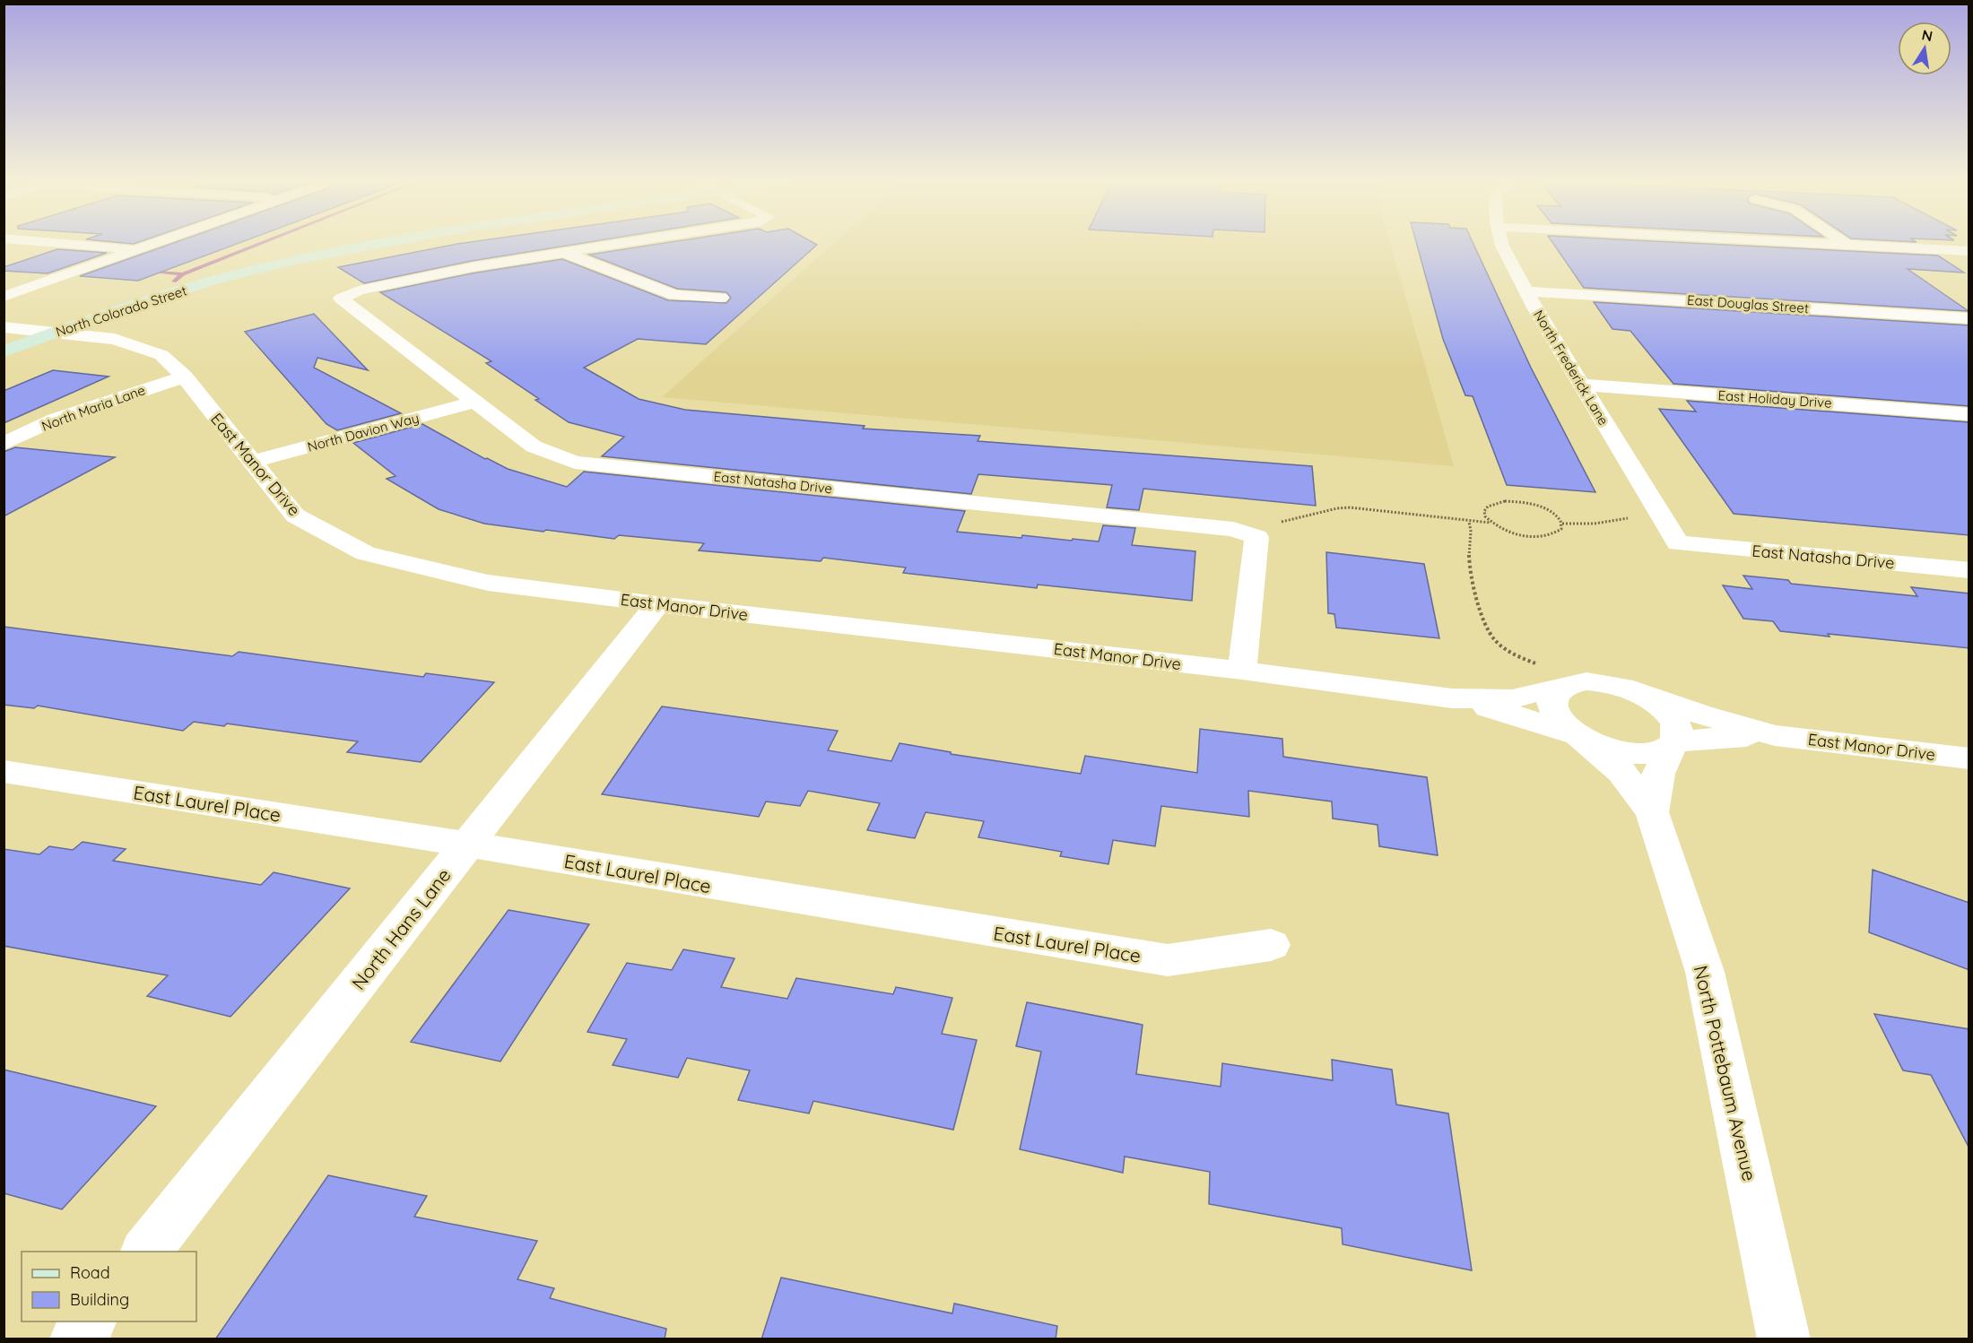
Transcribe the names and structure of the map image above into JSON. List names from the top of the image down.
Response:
{
  "streets": {
    "street": [
      "East Douglas Street",
      "North Colorado Street",
      "North Frederick Lane",
      "East Holiday Drive",
      "North Maria Lane",
      "North Davion Way",
      "East Manor Drive",
      "East Natasha Drive",
      "East Laurel Place",
      "North Hans Lane",
      "North Pottebaum Avenue"
    ]
  },
  "crossings": [
    ["East Douglas Street", "North Frederick Lane"],
    ["North Colorado Street", "East Manor Drive"],
    ["North Frederick Lane", "East Holiday Drive"],
    ["North Frederick Lane", "East Natasha Drive"],
    ["North Maria Lane", "East Manor Drive"],
    ["North Davion Way", "East Manor Drive"],
    ["North Davion Way", "East Natasha Drive"],
    ["East Manor Drive", "North Hans Lane"],
    ["East Manor Drive", "North Pottebaum Avenue"],
    ["East Laurel Place", "North Hans Lane"]
  ],
  "legend": ["Road", "Building"],
  "north": "top"
}
